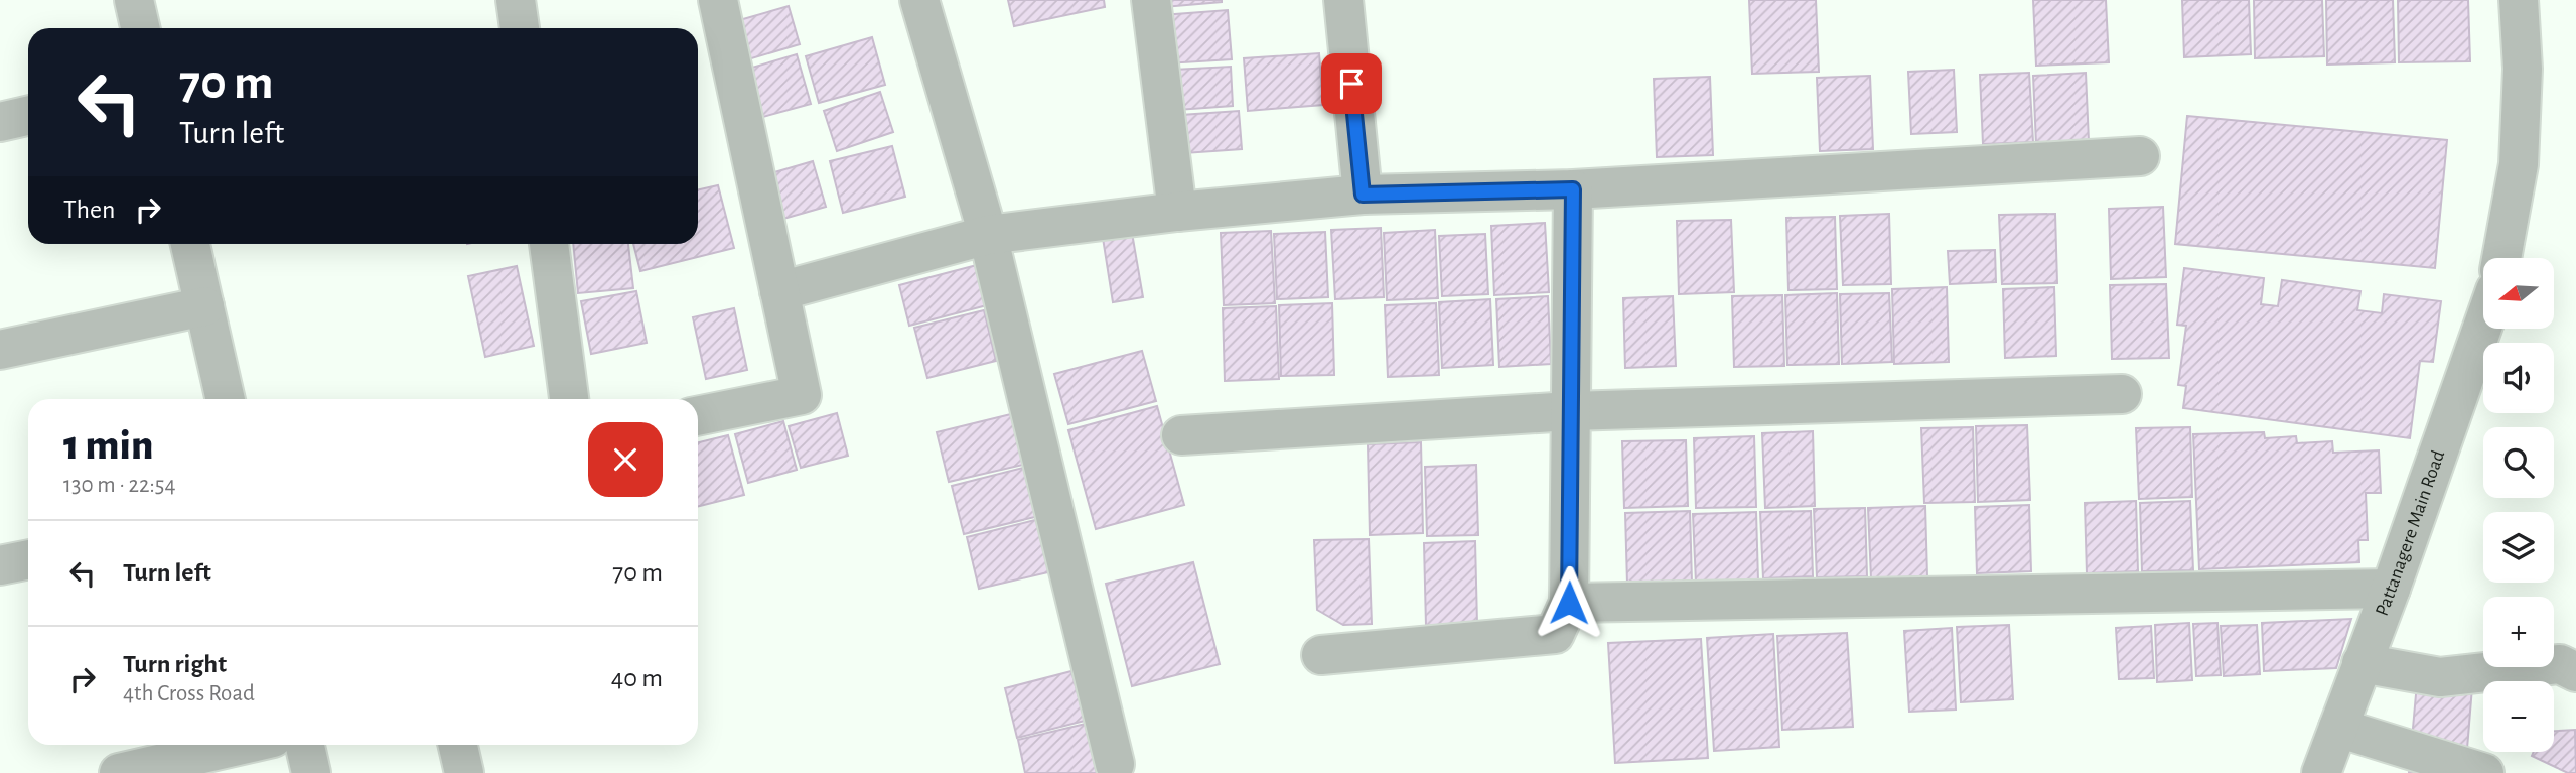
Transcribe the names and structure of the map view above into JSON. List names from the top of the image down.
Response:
{
  "streets": {
    "street": ["Pattanagere Main Road"]
  },
  "north": "left",
  "page": {
    "turn": ["70 m", "Turn left"],
    "then": "Then",
    "map_buttons": ["+", "−"],
    "heading": ["1 min", "130 m · 22:54"],
    "list": [
      {
        "name": "Turn left",
        "value": "70 m"
      },
      {
        "name": "Turn right",
        "note": "4th Cross Road",
        "value": "40 m"
      }
    ]
  }
}
